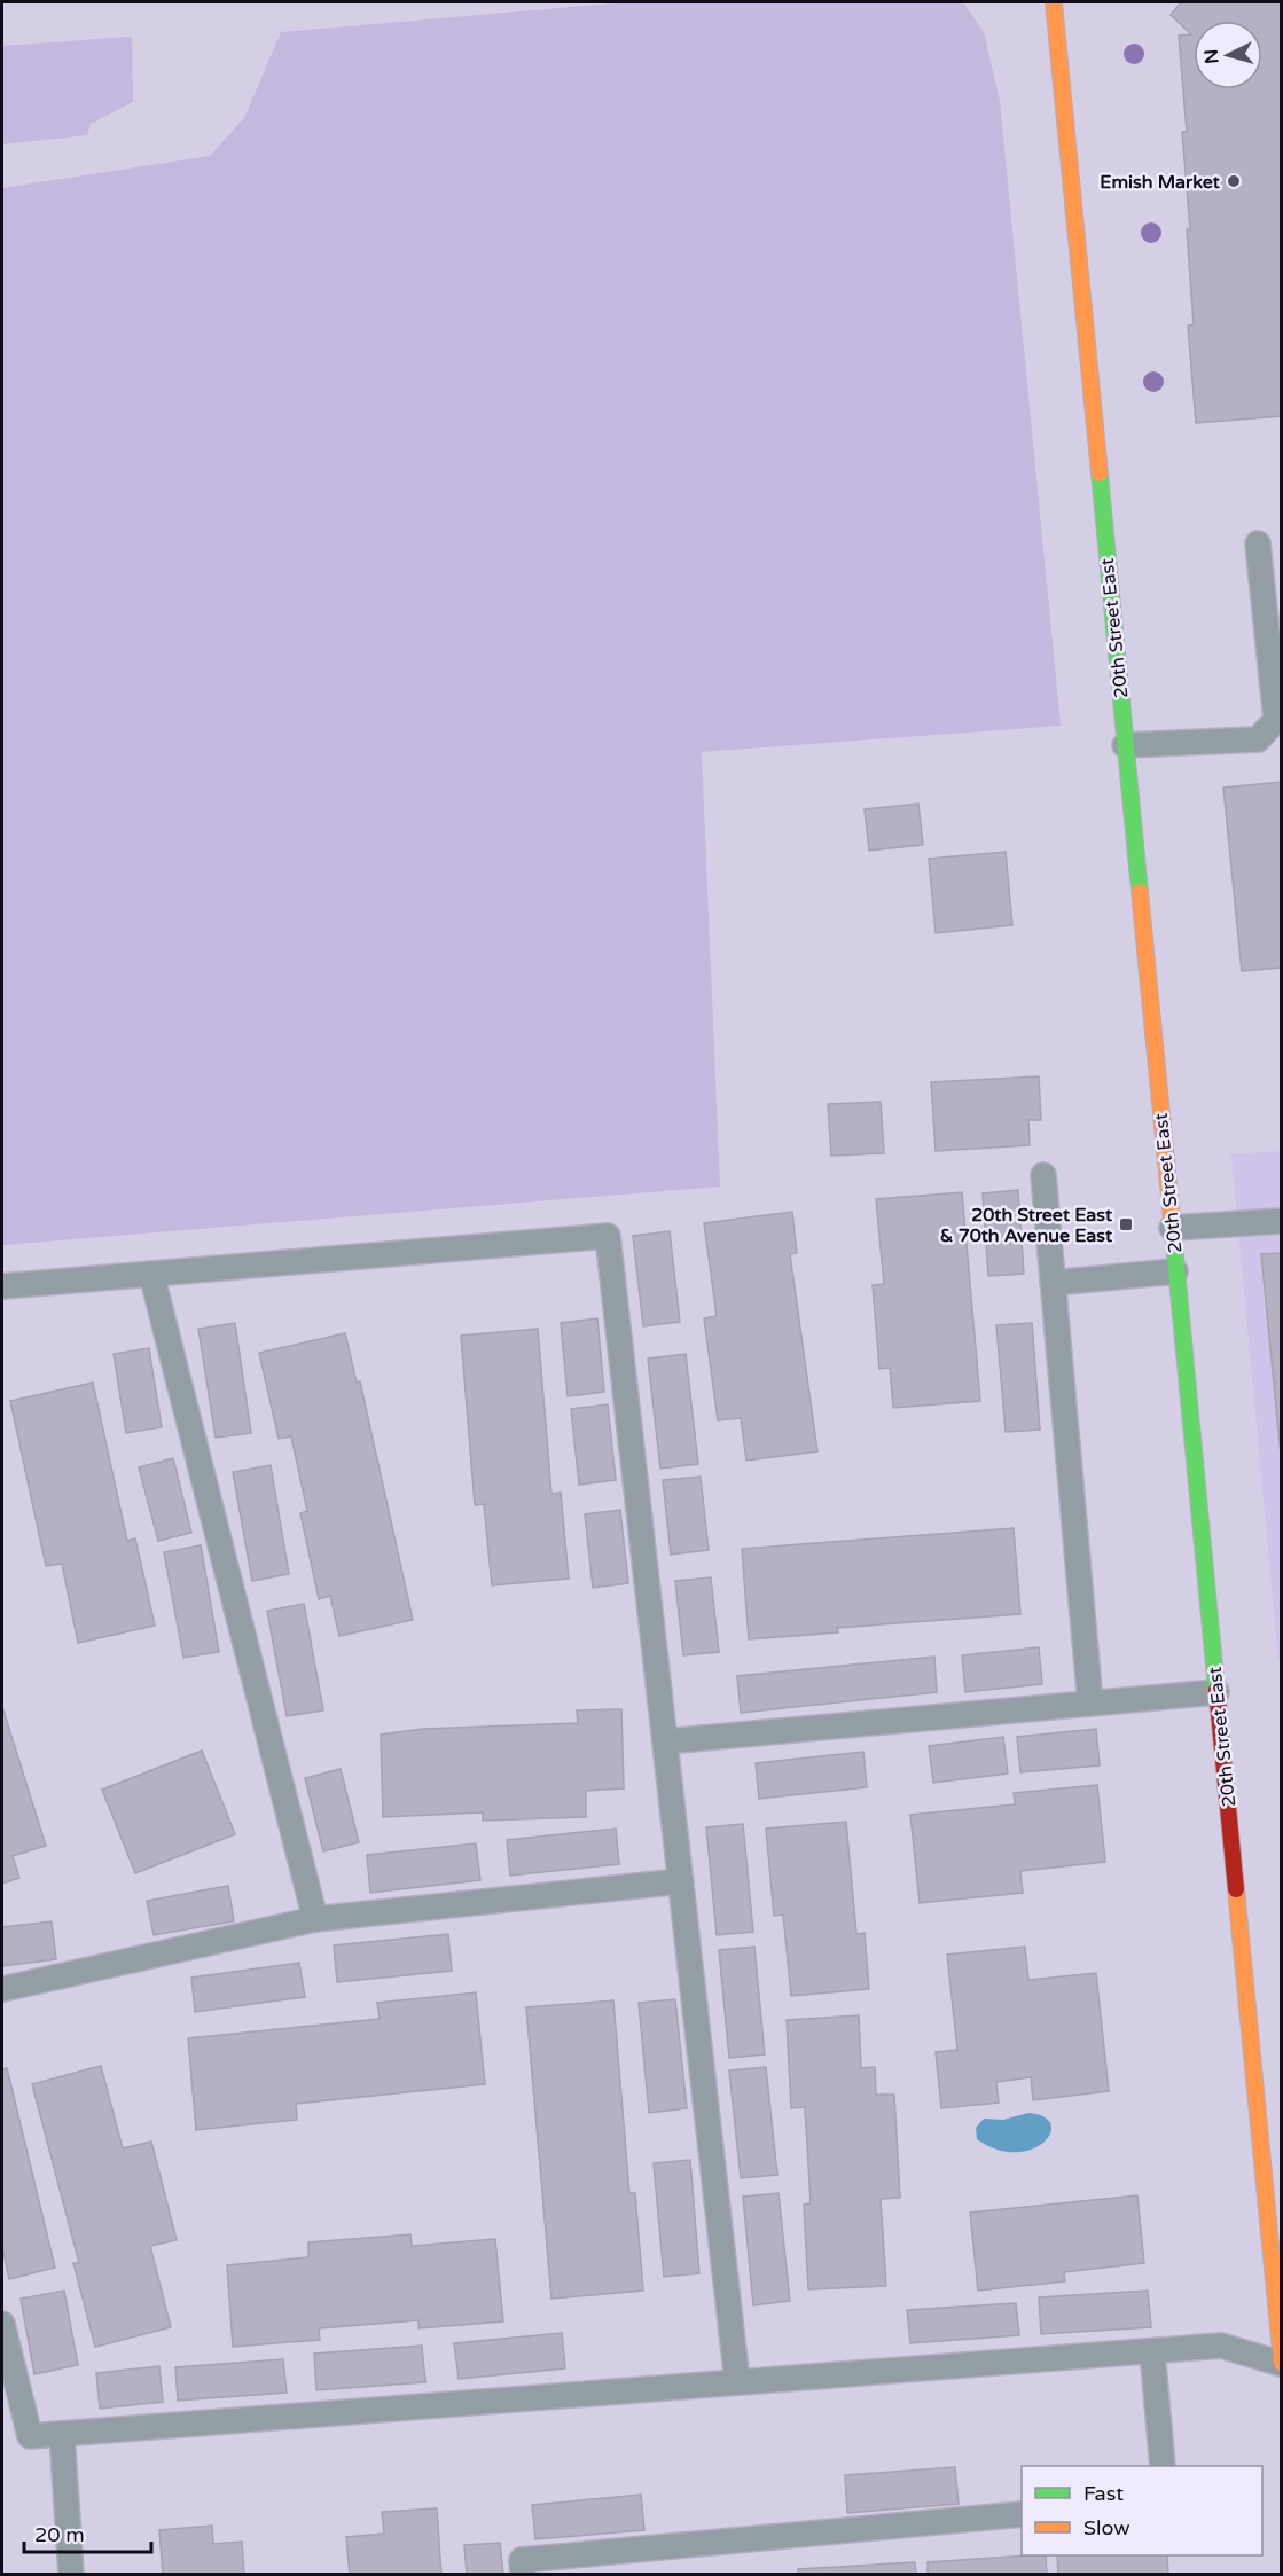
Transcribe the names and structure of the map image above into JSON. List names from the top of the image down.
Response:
{
  "streets": {
    "main road": ["20th Street East"]
  },
  "places": {
    "other": ["Emish Market"],
    "transit": ["20th Street East & 70th Avenue East"]
  },
  "legend": ["Fast", "Slow"],
  "scale_bar": "20 m",
  "north": "left"
}
